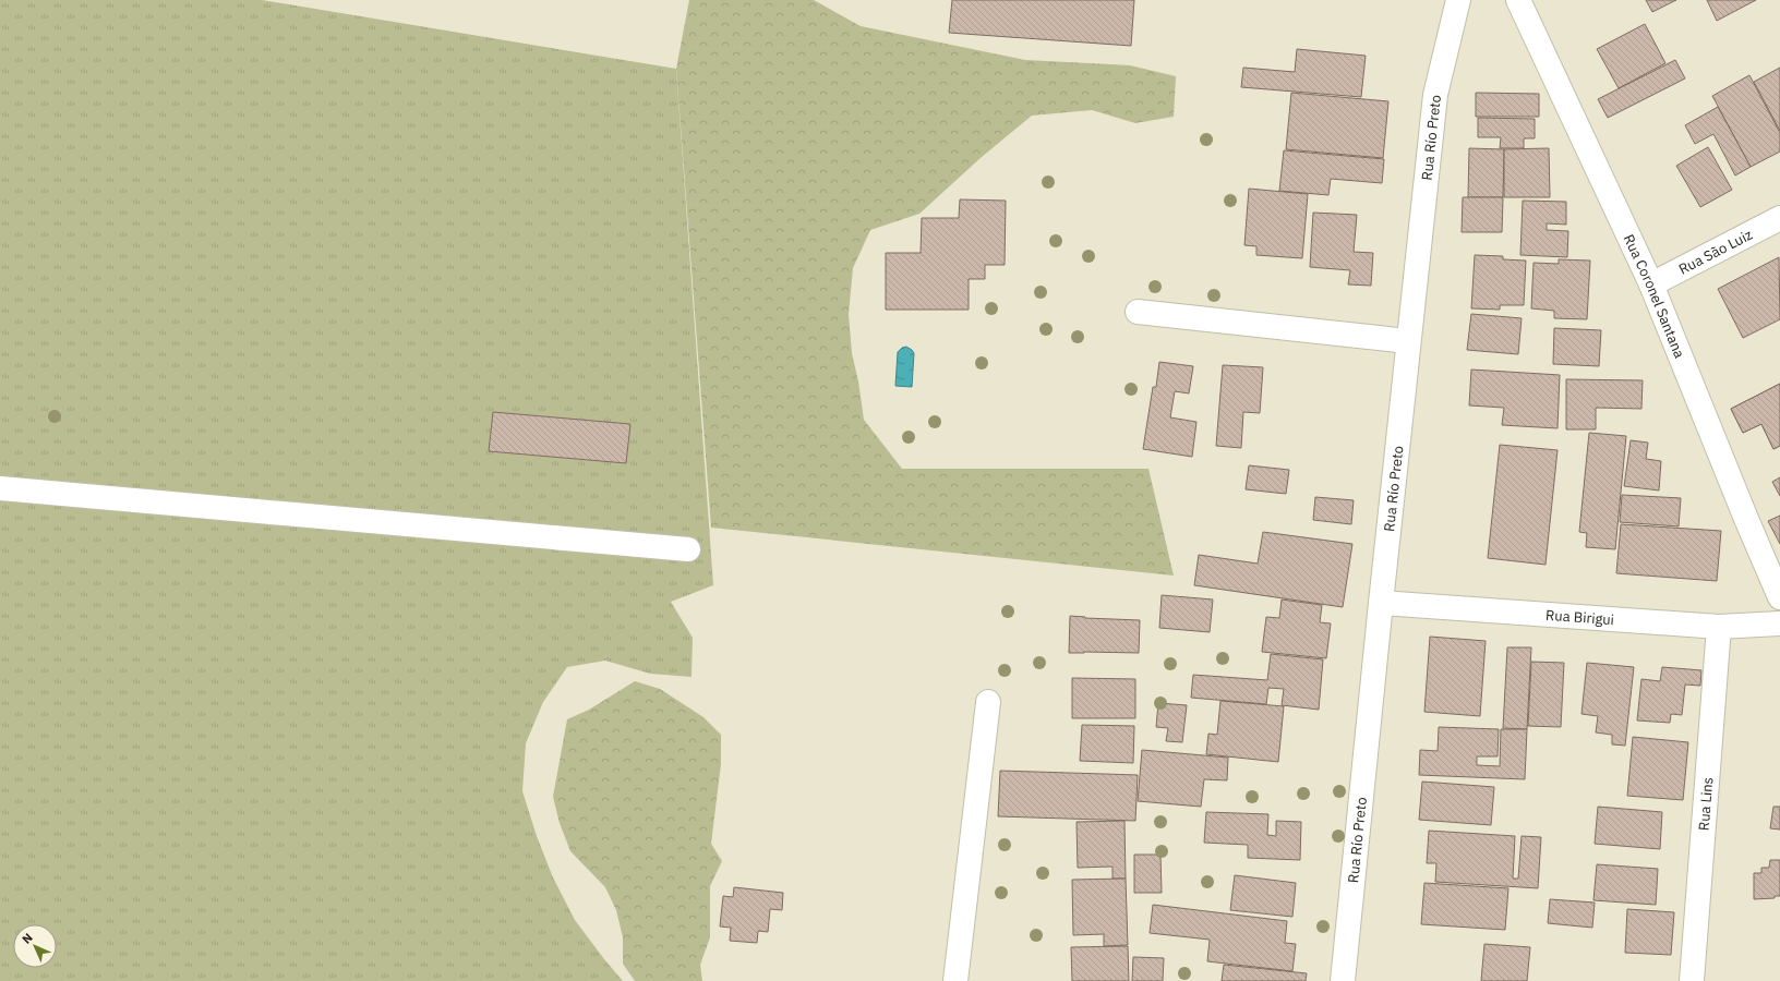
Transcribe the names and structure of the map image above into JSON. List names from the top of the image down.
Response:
{
  "streets": {
    "street": [
      "Rua Río Preto",
      "Rua São Luiz",
      "Rua Coronel Santana",
      "Rua Birigui",
      "Rua Lins"
    ]
  },
  "crossings": [
    ["Rua Río Preto", "Rua Birigui"],
    ["Rua São Luiz", "Rua Coronel Santana"],
    ["Rua Birigui", "Rua Lins"]
  ],
  "north": "top left"
}
